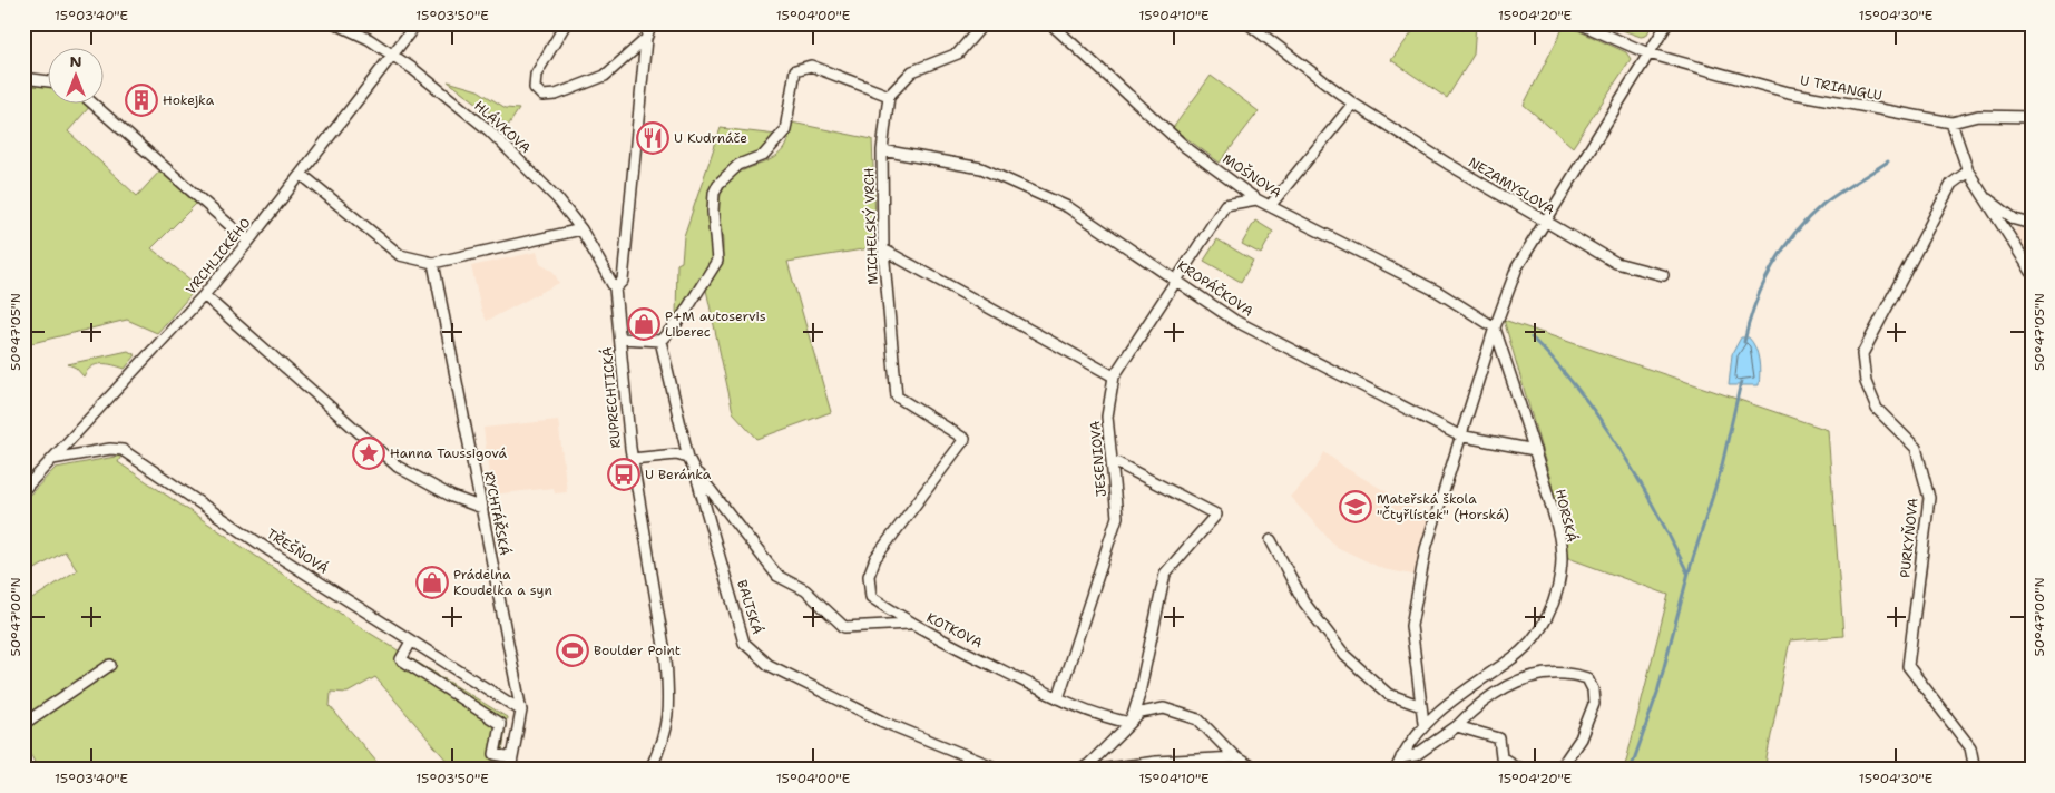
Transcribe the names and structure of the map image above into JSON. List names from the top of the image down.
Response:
{
  "streets": {
    "street": [
      "U TRIANGLU",
      "HLÁVKOVA",
      "MOŠNOVA",
      "NEZAMYSLOVA",
      "MICHELSKÝ VRCH",
      "VRCHLICKÉHO",
      "KROPÁČKOVA",
      "RUPRECHTICKÁ",
      "JESENIOVA",
      "RYCHTÁŘSKÁ",
      "HORSKÁ",
      "PURKYŇOVA",
      "TŘEŠŇOVÁ",
      "BALTSKÁ",
      "KOTKOVA"
    ]
  },
  "crossings": [
    ["HLÁVKOVA", "VRCHLICKÉHO"],
    ["HLÁVKOVA", "RUPRECHTICKÁ"],
    ["MOŠNOVA", "JESENIOVA"],
    ["MOŠNOVA", "HORSKÁ"],
    ["MICHELSKÝ VRCH", "KROPÁČKOVA"],
    ["MICHELSKÝ VRCH", "KOTKOVA"],
    ["VRCHLICKÉHO", "TŘEŠŇOVÁ"],
    ["KROPÁČKOVA", "JESENIOVA"],
    ["KROPÁČKOVA", "HORSKÁ"],
    ["JESENIOVA", "KOTKOVA"],
    ["RYCHTÁŘSKÁ", "TŘEŠŇOVÁ"],
    ["BALTSKÁ", "KOTKOVA"]
  ],
  "places": {
    "building": ["Hokejka"],
    "restaurant": ["U Kudrnáče"],
    "shop": ["P+M autoservis Liberec", "Prádelna Koudelka a syn"],
    "place": ["Hanna Taussigová"],
    "bus stop": ["U Beránka"],
    "school or university": ["Mateřská škola \"Čtyřlístek\" (Horská)"],
    "sports": ["Boulder Point"]
  },
  "north": "top",
  "coordinates": [
    "15°03'40\"E",
    "15°03'50\"E",
    "15°04'00\"E",
    "15°04'10\"E",
    "15°04'20\"E",
    "15°04'30\"E",
    "50°47'05\"N",
    "50°47'00\"N"
  ]
}
